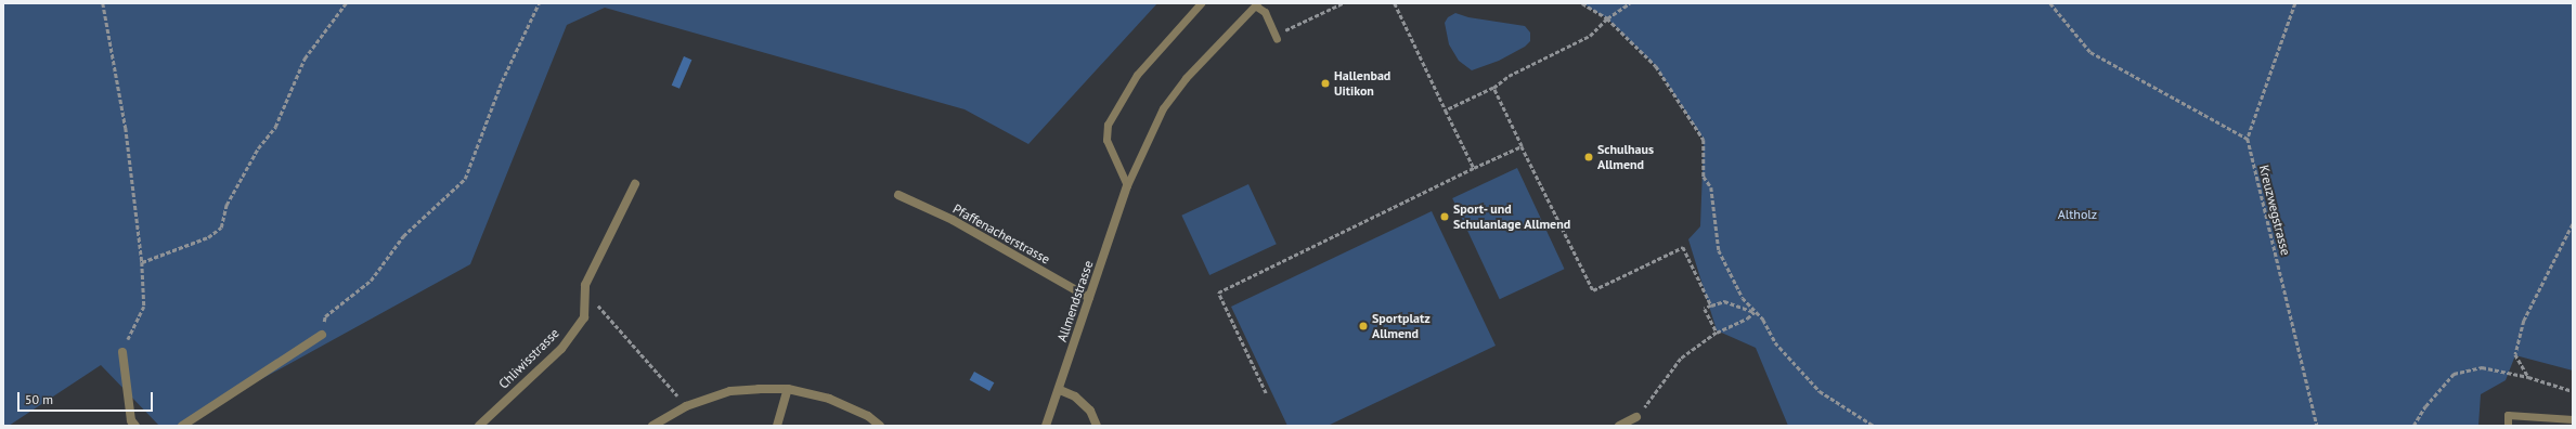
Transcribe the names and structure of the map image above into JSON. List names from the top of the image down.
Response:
{
  "streets": {
    "street": ["Pfaffenacherstrasse", "Allmendstrasse", "Chliwisstrasse"],
    "path": ["Kreuzwegstrasse"]
  },
  "crossings": [
    ["Pfaffenacherstrasse", "Allmendstrasse"]
  ],
  "parks": ["Altholz"],
  "places": [
    "Hallenbad Uitikon",
    "Schulhaus Allmend",
    "Sport- und Schulanlage Allmend",
    "Sportplatz Allmend"
  ],
  "scale_bar": "50 m"
}
